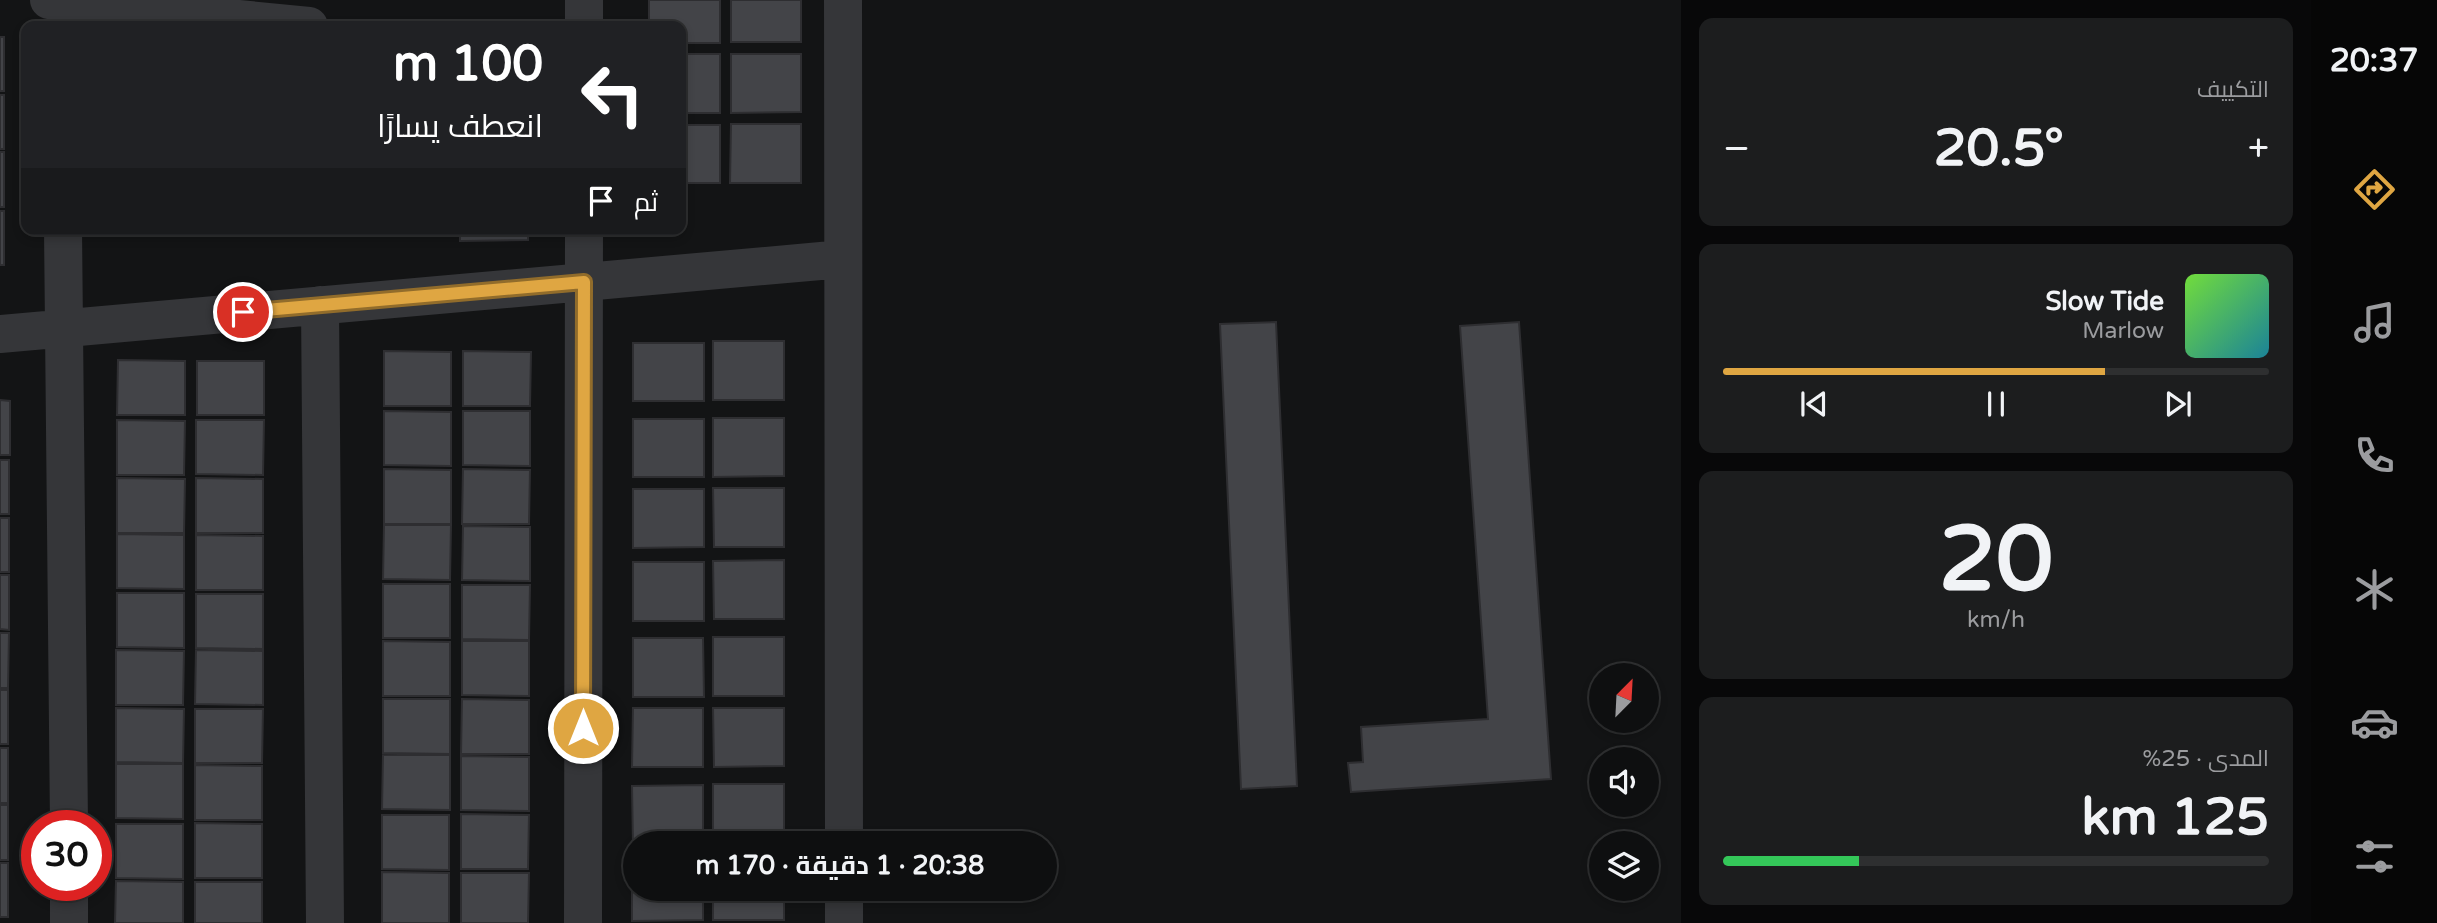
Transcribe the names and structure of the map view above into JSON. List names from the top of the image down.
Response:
{
  "north": "top right",
  "page": {
    "tabs": "20:37",
    "tile": [
      "التكييف",
      ["20", "km/h"],
      ["المدى · 25%", "125 km"]
    ],
    "turn": ["100 m", "انعطف يسارًا"],
    "heat": ["−", "20.5°", "+"],
    "then": "ثم",
    "song": ["Slow Tide", "Marlow"],
    "limit": "30",
    "trip": "20:38 · 1 دقيقة · 170 m"
  }
}
